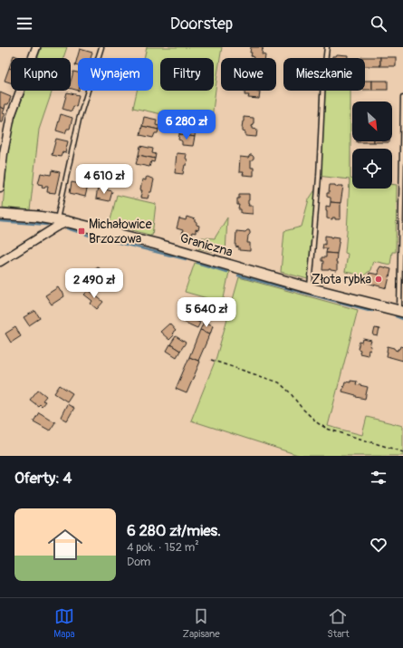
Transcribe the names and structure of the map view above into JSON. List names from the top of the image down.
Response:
{
  "streets": {
    "street": ["Graniczna"]
  },
  "places": {
    "transit": ["Michałowice Brzozowa"],
    "other": ["Złota rybka"]
  },
  "north": "bottom right",
  "page": {
    "header": "Doorstep",
    "chip": [
      "Kupno",
      "Wynajem",
      "Filtry",
      "Nowe",
      "Mieszkanie"
    ],
    "price": [
      "6 280 zł",
      "4 610 zł",
      "2 490 zł",
      "5 640 zł"
    ],
    "heading": "Oferty: 4",
    "list": [
      {
        "name": "6 280 zł/mies.",
        "note": "4 pok. · 152 m² · Dom"
      }
    ],
    "tabs": ["Mapa", "Zapisane", "Start"]
  }
}
